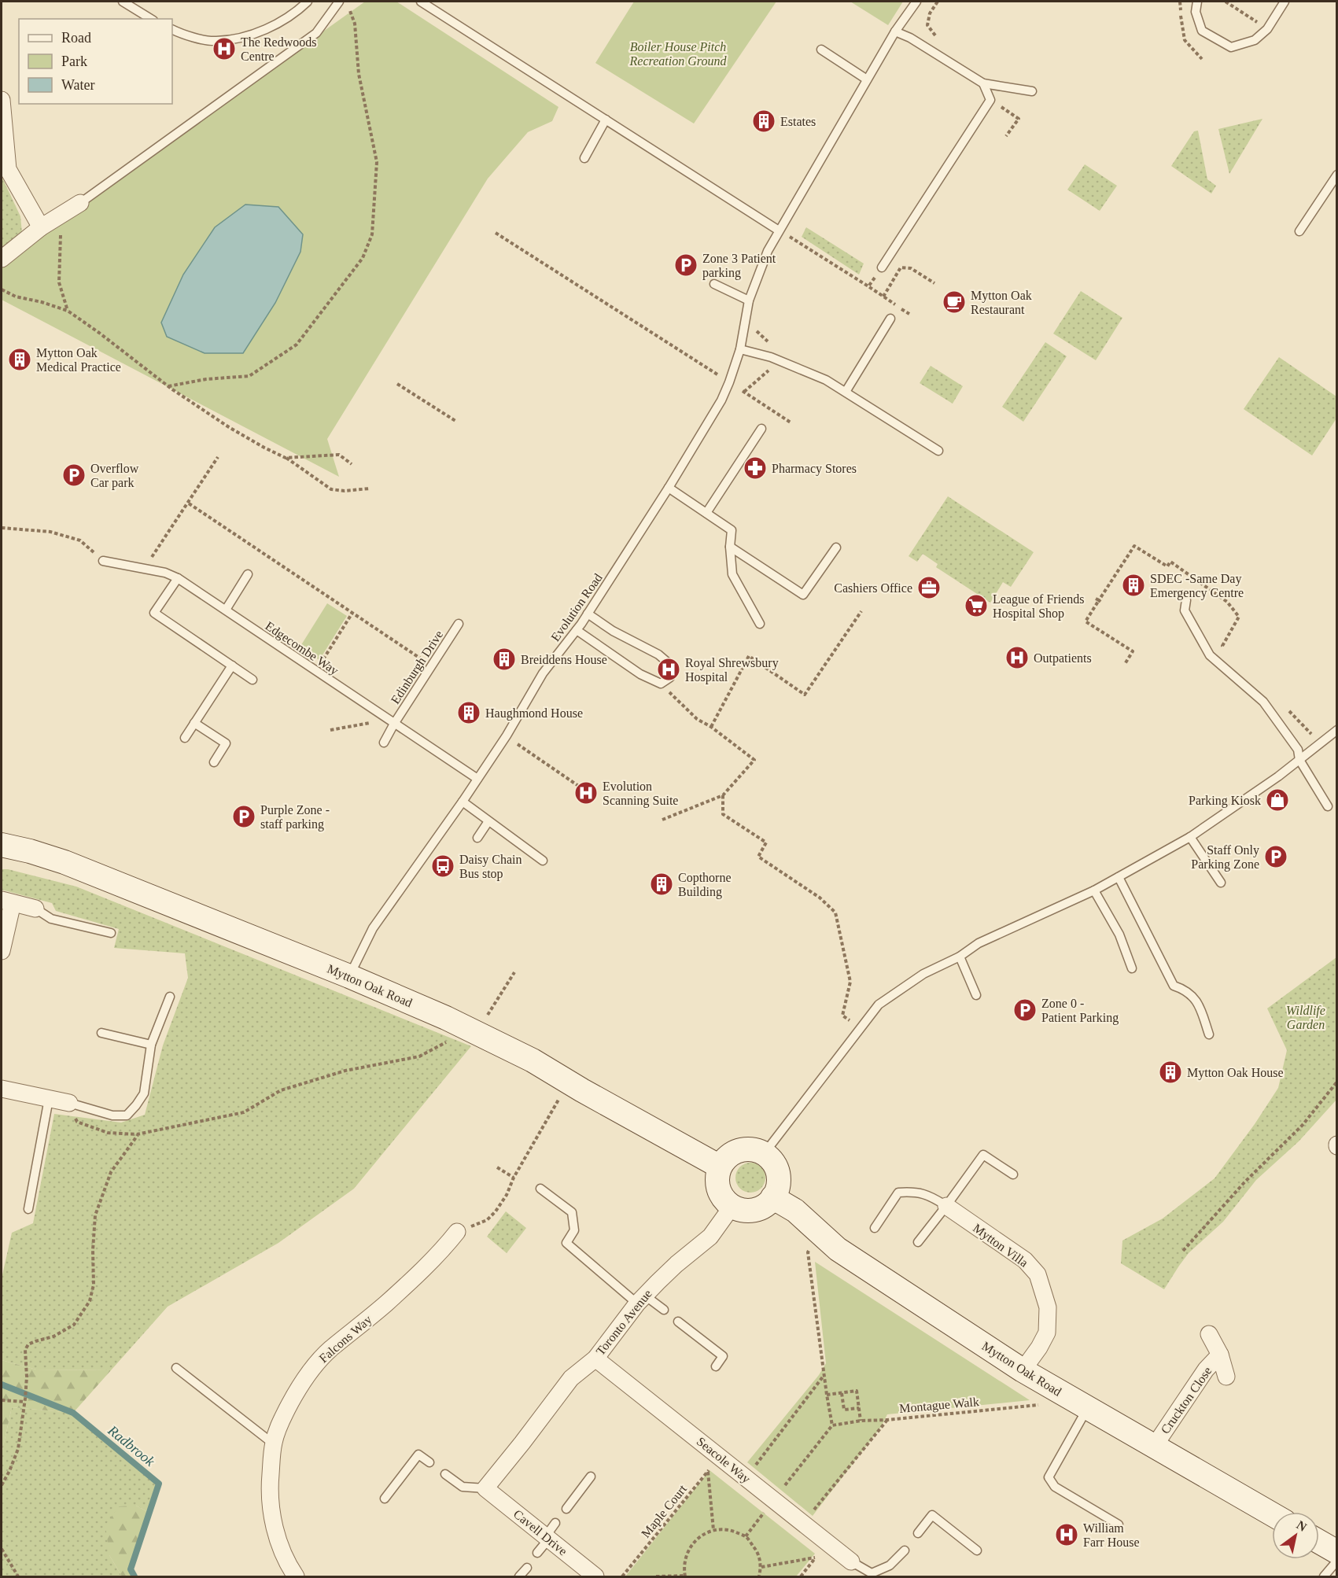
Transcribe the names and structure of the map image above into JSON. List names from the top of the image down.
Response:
{
  "streets": {
    "main road": ["Mytton Oak Road"],
    "street": [
      "Mytton Villa",
      "Toronto Avenue",
      "Falcons Way",
      "Cruckton Close",
      "Seacole Way",
      "Cavell Drive"
    ],
    "lane": ["Evolution Road", "Edgecombe Way", "Edinburgh Drive"],
    "path": ["Montague Walk", "Maple Court"]
  },
  "crossings": [
    ["Evolution Road", "Edgecombe Way"],
    ["Evolution Road", "Mytton Oak Road"],
    ["Edgecombe Way", "Edinburgh Drive"],
    ["Mytton Oak Road", "Mytton Villa"],
    ["Mytton Oak Road", "Toronto Avenue"],
    ["Mytton Oak Road", "Cruckton Close"],
    ["Toronto Avenue", "Seacole Way"],
    ["Toronto Avenue", "Cavell Drive"],
    ["Seacole Way", "Maple Court"]
  ],
  "water": ["Radbrook"],
  "parks": ["Boiler House Pitch Recreation Ground", "Wildlife Garden"],
  "places": {
    "hospital": [
      "The Redwoods Centre",
      "Outpatients",
      "Royal Shrewsbury Hospital",
      "Evolution Scanning Suite",
      "William Farr House"
    ],
    "building": [
      "Estates",
      "Mytton Oak Medical Practice",
      "SDEC -Same Day Emergency Centre",
      "Breiddens House",
      "Haughmond House",
      "Copthorne Building",
      "Mytton Oak House"
    ],
    "parking": [
      "Zone 3 Patient parking",
      "Overflow Car park",
      "Purple Zone - staff parking",
      "Staff Only Parking Zone",
      "Zone 0 - Patient Parking"
    ],
    "cafe": ["Mytton Oak Restaurant"],
    "pharmacy": ["Pharmacy Stores"],
    "office": ["Cashiers Office"],
    "supermarket": ["League of Friends Hospital Shop"],
    "shop": ["Parking Kiosk"],
    "bus stop": ["Daisy Chain Bus stop"]
  },
  "legend": ["Road", "Park", "Water"],
  "north": "top right"
}
